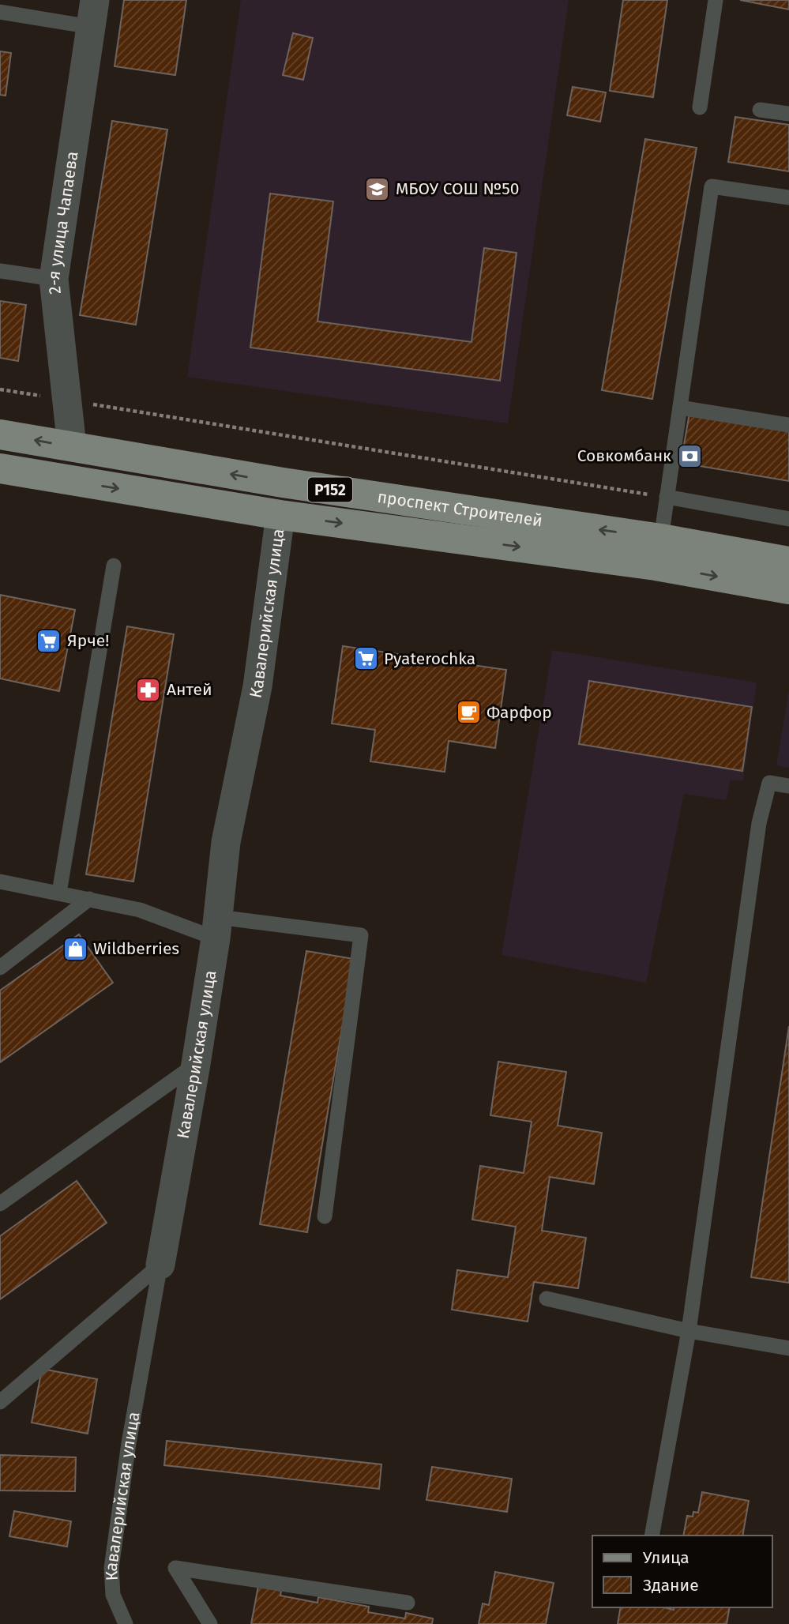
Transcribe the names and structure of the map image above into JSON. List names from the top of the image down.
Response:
{
  "streets": {
    "main road": ["Р152", "проспект Строителей", "Кавалерийская улица"],
    "street": ["2-я улица Чапаева"]
  },
  "crossings": [
    ["2-я улица Чапаева", "проспект Строителей"],
    ["проспект Строителей", "Кавалерийская улица"]
  ],
  "places": {
    "school or university": ["МБОУ СОШ №50"],
    "bank": ["Совкомбанк"],
    "supermarket": ["Ярче!", "Pyaterochka"],
    "pharmacy": ["Антей"],
    "cafe": ["Фарфор"],
    "shop": ["Wildberries"]
  },
  "legend": ["Улица", "Здание"]
}
